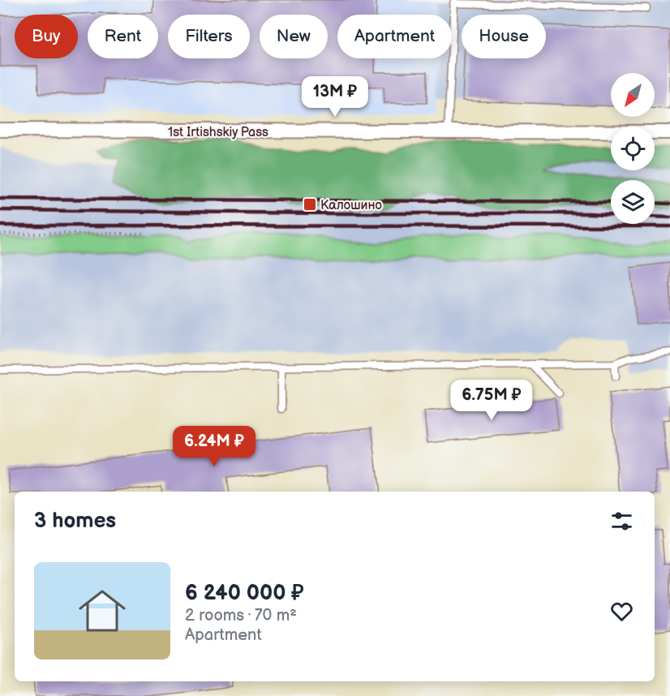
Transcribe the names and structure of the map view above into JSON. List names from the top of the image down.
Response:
{
  "streets": {
    "street": ["1st Irtishskiy Pass"]
  },
  "places": {
    "transit": ["Калошино"]
  },
  "north": "bottom left",
  "page": {
    "chip": [
      "Buy",
      "Rent",
      "Filters",
      "New",
      "Apartment",
      "House"
    ],
    "price": ["13M ₽", "6.75M ₽", "6.24M ₽"],
    "heading": "3 homes",
    "list": [
      {
        "name": "6 240 000 ₽",
        "note": "2 rooms · 70 m² · Apartment"
      }
    ]
  }
}
